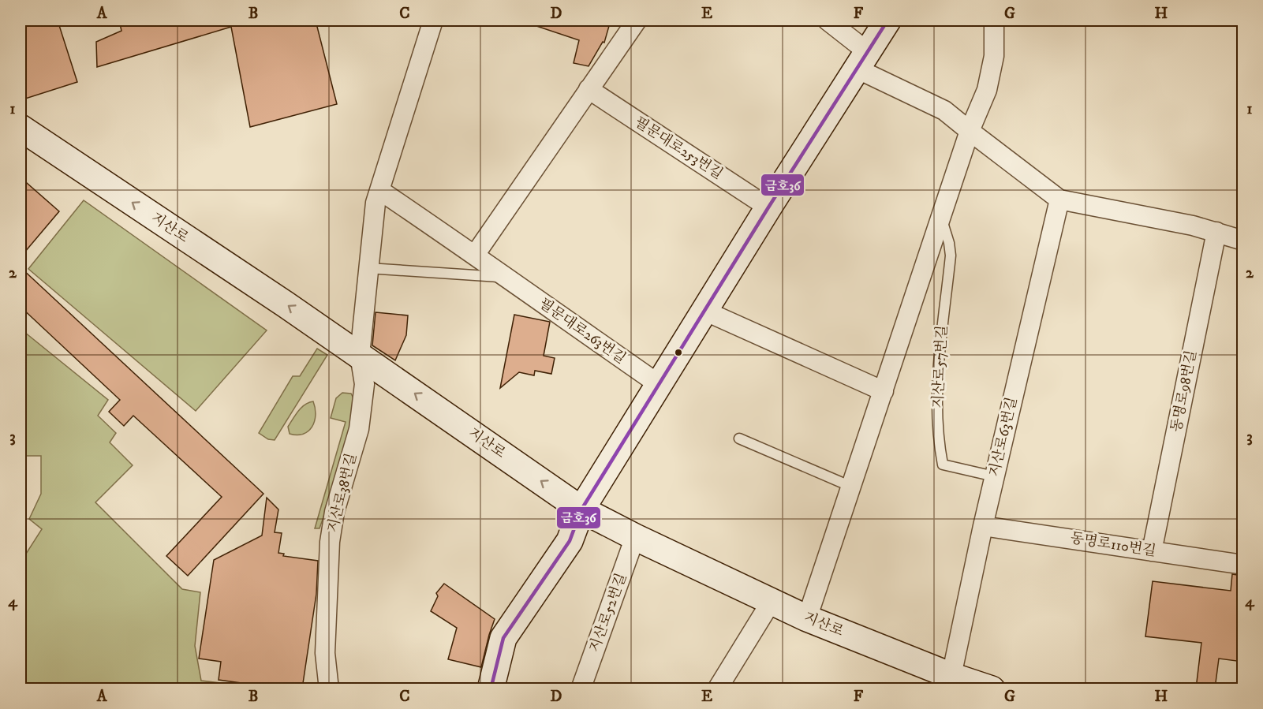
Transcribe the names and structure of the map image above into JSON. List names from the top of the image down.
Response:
{
  "streets": {
    "street": [
      "필문대로253번길",
      "지산로",
      "필문대로263번길",
      "동명로98번길",
      "지산로63번길",
      "지산로38번길",
      "동명로110번길",
      "지산로52번길"
    ],
    "lane": ["지산로57번길"]
  },
  "crossings": [
    ["지산로", "지산로63번길"],
    ["지산로", "지산로38번길"],
    ["지산로", "지산로52번길"],
    ["지산로57번길", "지산로63번길"],
    ["동명로98번길", "동명로110번길"],
    ["지산로63번길", "동명로110번길"]
  ],
  "one_way": ["지산로"],
  "lines": ["transit line 금호36"],
  "grid": {
    "columns": [
      "A",
      "B",
      "C",
      "D",
      "E",
      "F",
      "G",
      "H"
    ],
    "rows": [
      "1",
      "2",
      "3",
      "4"
    ]
  }
}
